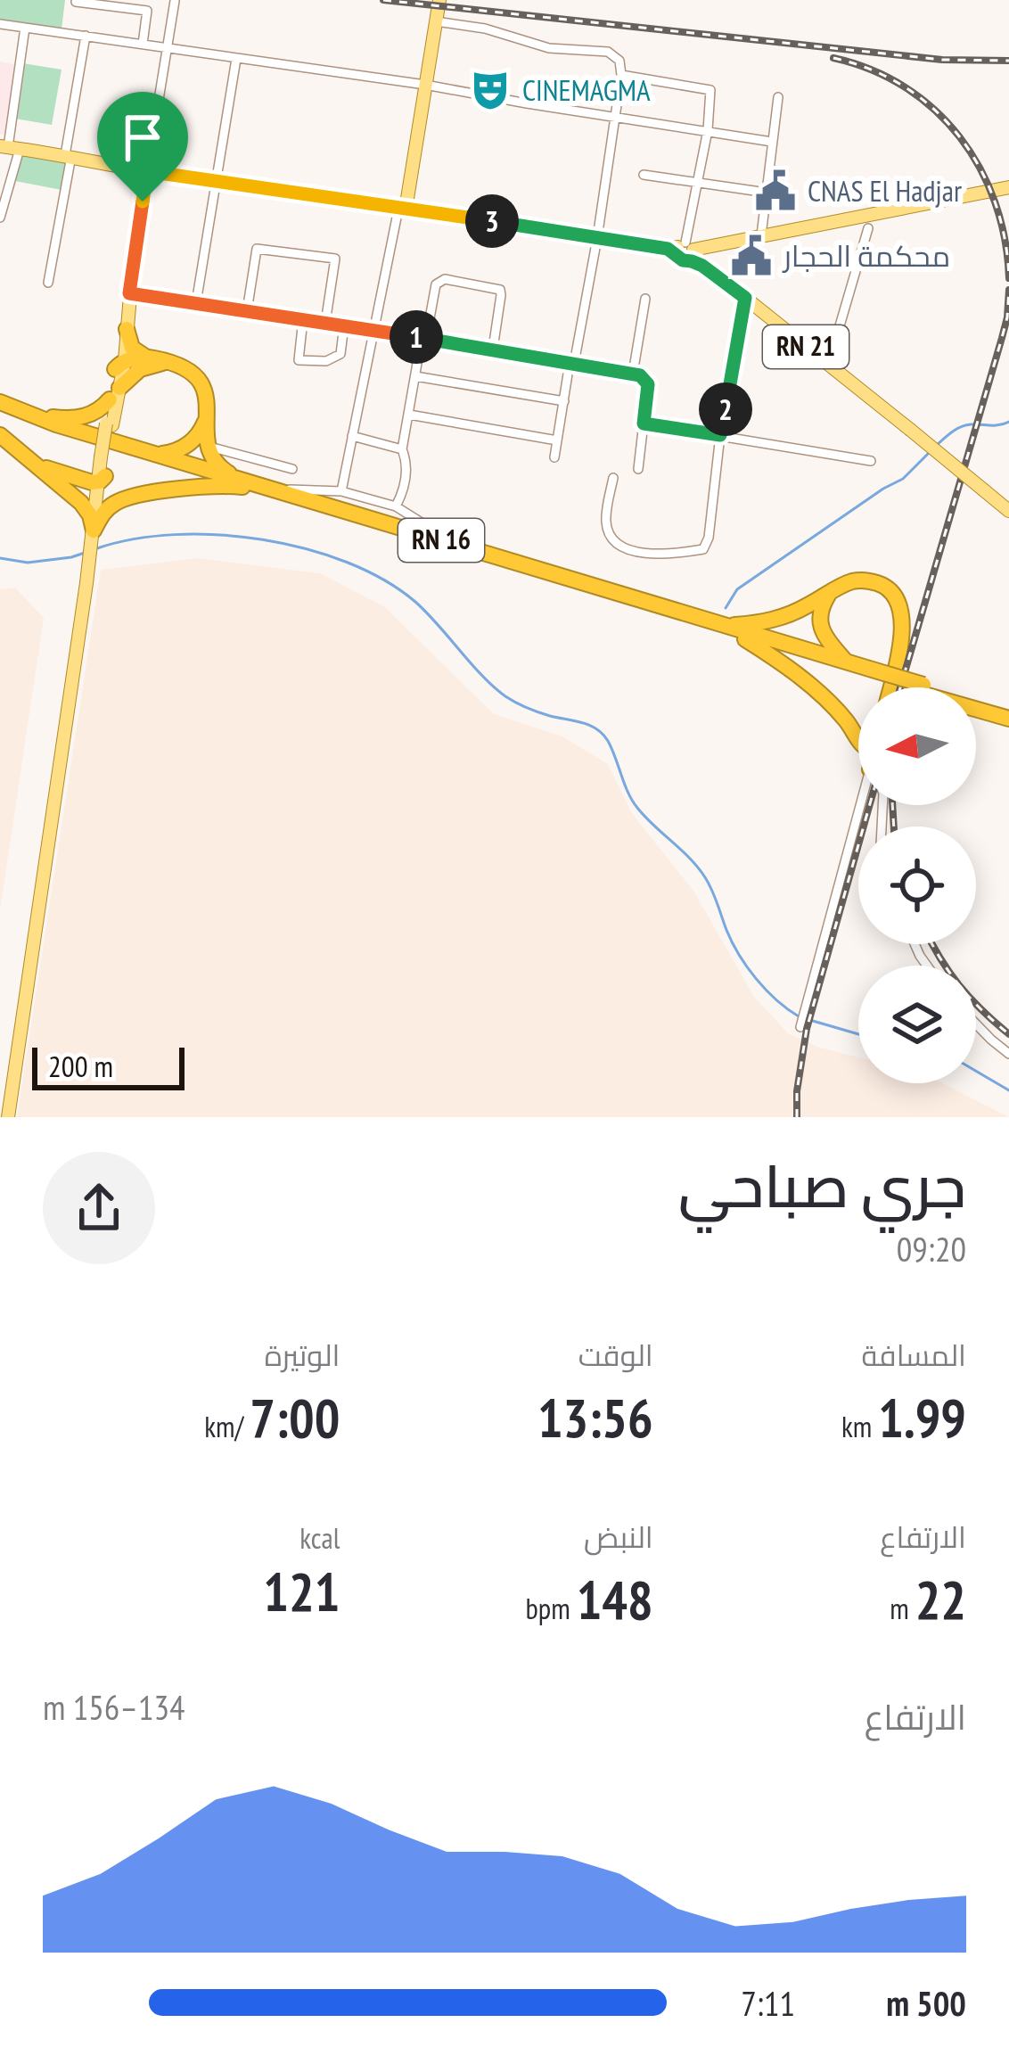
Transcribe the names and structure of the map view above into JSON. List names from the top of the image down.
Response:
{
  "streets": {
    "highway": ["RN 16"],
    "main road": ["RN 21"]
  },
  "places": {
    "theatre": ["CINEMAGMA"],
    "public building": ["CNAS El Hadjar", "محكمة الحجار"]
  },
  "scale_bar": "200 m",
  "north": "left",
  "page": {
    "pins": ["3", "1", "2"],
    "scale": "200 m",
    "heading": ["جري صباحي", "09:20"],
    "stats": [
      ["المسافة", "1.99 km"],
      ["الوقت", "13:56"],
      ["الوتيرة", "7:00 /km"],
      ["الارتفاع", "22 m"],
      ["النبض", "148 bpm"],
      ["kcal", "121"]
    ],
    "chart": ["الارتفاع", "134–156 m"],
    "list": [
      {
        "name": "500 m",
        "note": "7:11"
      }
    ]
  }
}
